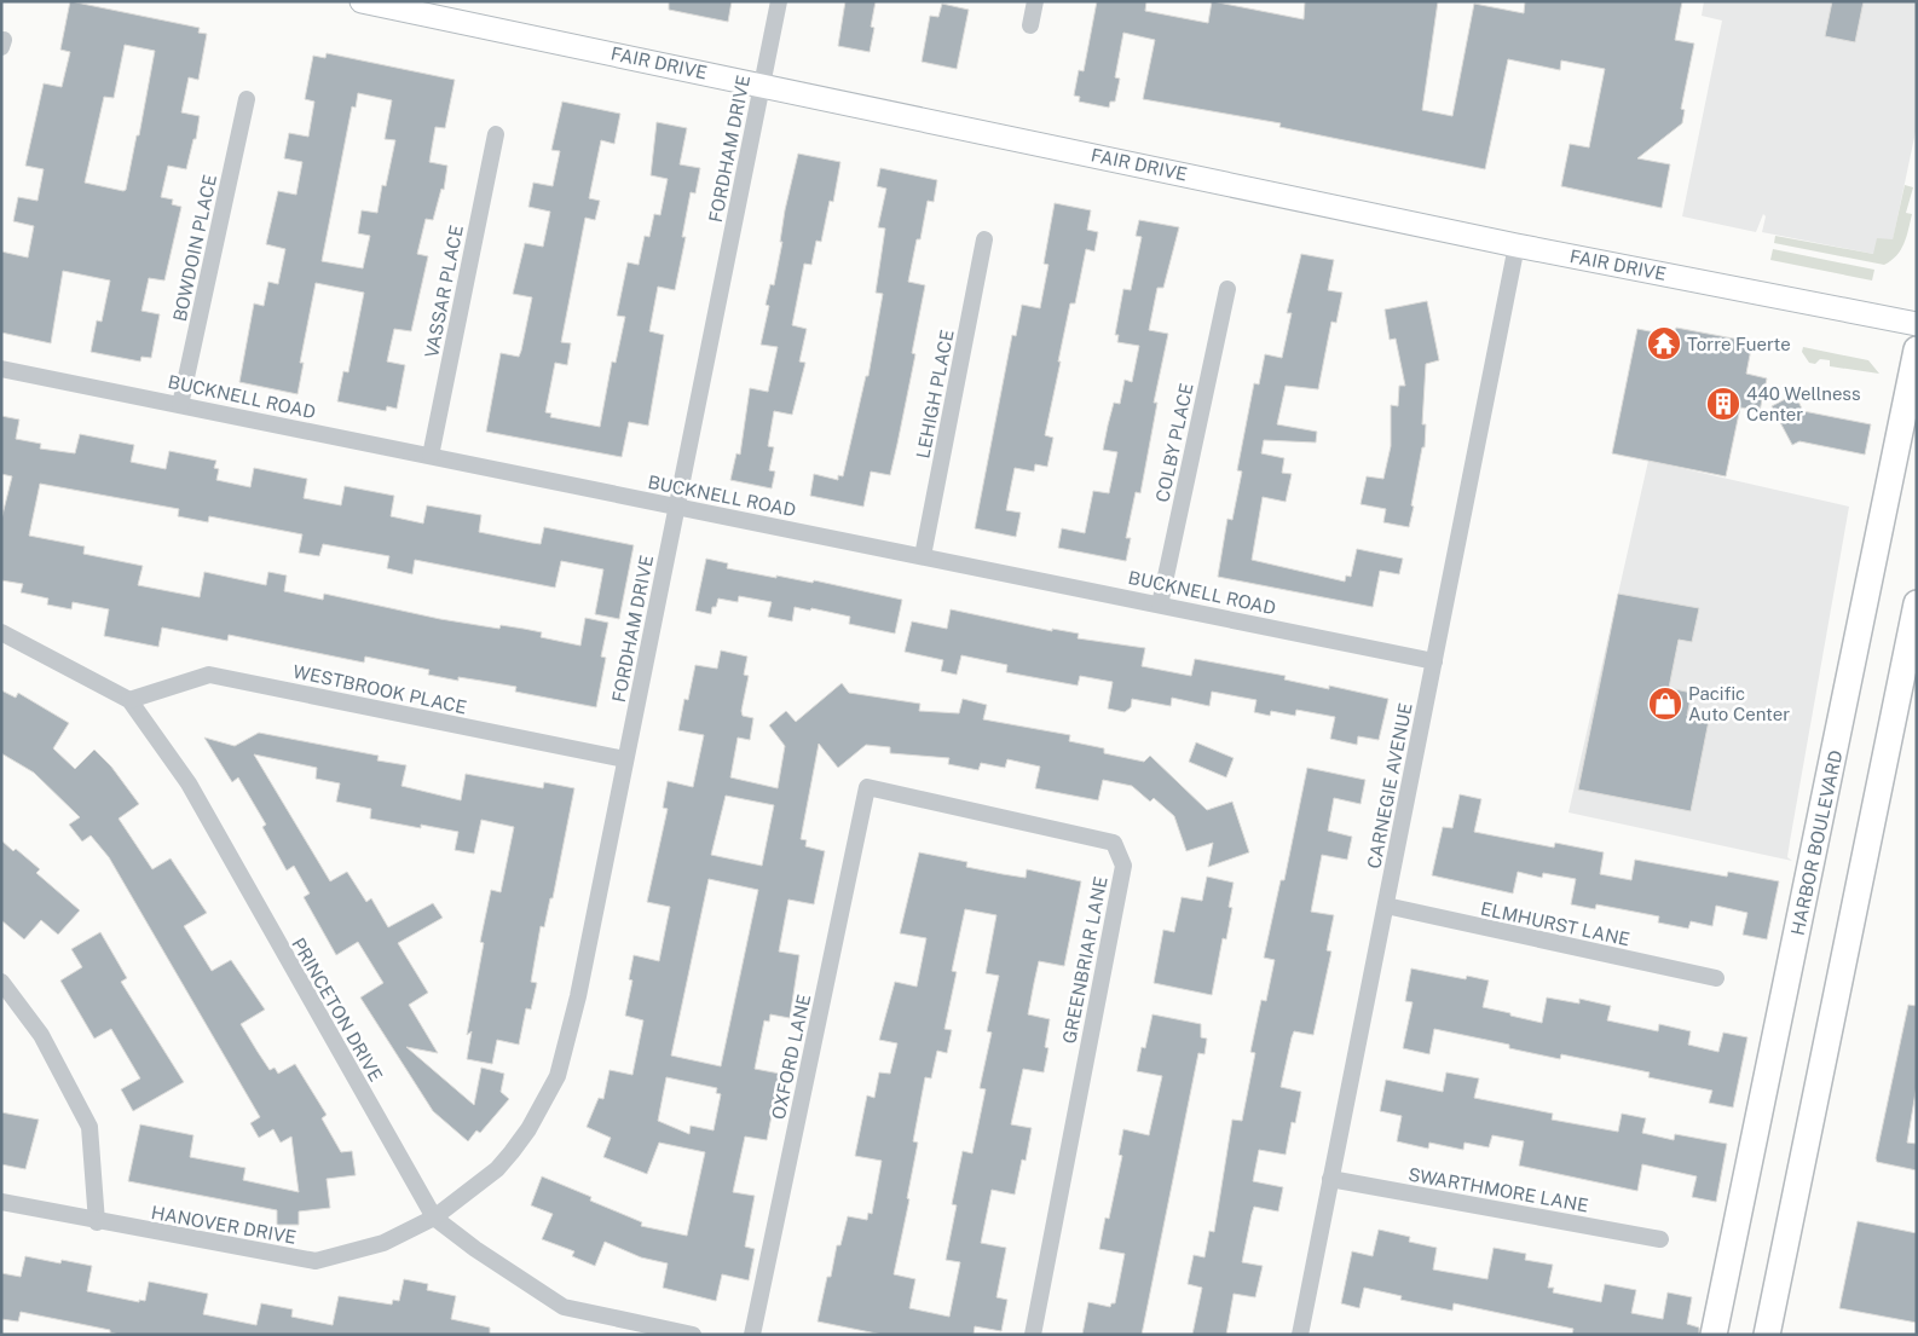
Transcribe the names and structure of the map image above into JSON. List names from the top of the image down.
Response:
{
  "streets": {
    "main road": ["FAIR DRIVE", "HARBOR BOULEVARD"],
    "street": [
      "FORDHAM DRIVE",
      "BOWDOIN PLACE",
      "VASSAR PLACE",
      "LEHIGH PLACE",
      "BUCKNELL ROAD",
      "COLBY PLACE",
      "WESTBROOK PLACE",
      "CARNEGIE AVENUE",
      "ELMHURST LANE",
      "GREENBRIAR LANE",
      "PRINCETON DRIVE",
      "OXFORD LANE",
      "SWARTHMORE LANE",
      "HANOVER DRIVE"
    ]
  },
  "crossings": [
    ["FAIR DRIVE", "FORDHAM DRIVE"],
    ["FAIR DRIVE", "CARNEGIE AVENUE"],
    ["FORDHAM DRIVE", "BUCKNELL ROAD"],
    ["FORDHAM DRIVE", "WESTBROOK PLACE"],
    ["FORDHAM DRIVE", "PRINCETON DRIVE"],
    ["FORDHAM DRIVE", "HANOVER DRIVE"],
    ["BOWDOIN PLACE", "BUCKNELL ROAD"],
    ["VASSAR PLACE", "BUCKNELL ROAD"],
    ["LEHIGH PLACE", "BUCKNELL ROAD"],
    ["BUCKNELL ROAD", "COLBY PLACE"],
    ["BUCKNELL ROAD", "CARNEGIE AVENUE"],
    ["WESTBROOK PLACE", "PRINCETON DRIVE"],
    ["CARNEGIE AVENUE", "ELMHURST LANE"],
    ["CARNEGIE AVENUE", "SWARTHMORE LANE"],
    ["GREENBRIAR LANE", "OXFORD LANE"],
    ["PRINCETON DRIVE", "HANOVER DRIVE"]
  ],
  "places": {
    "temple": ["Torre Fuerte"],
    "building": ["440 Wellness Center"],
    "shop": ["Pacific Auto Center"]
  }
}
